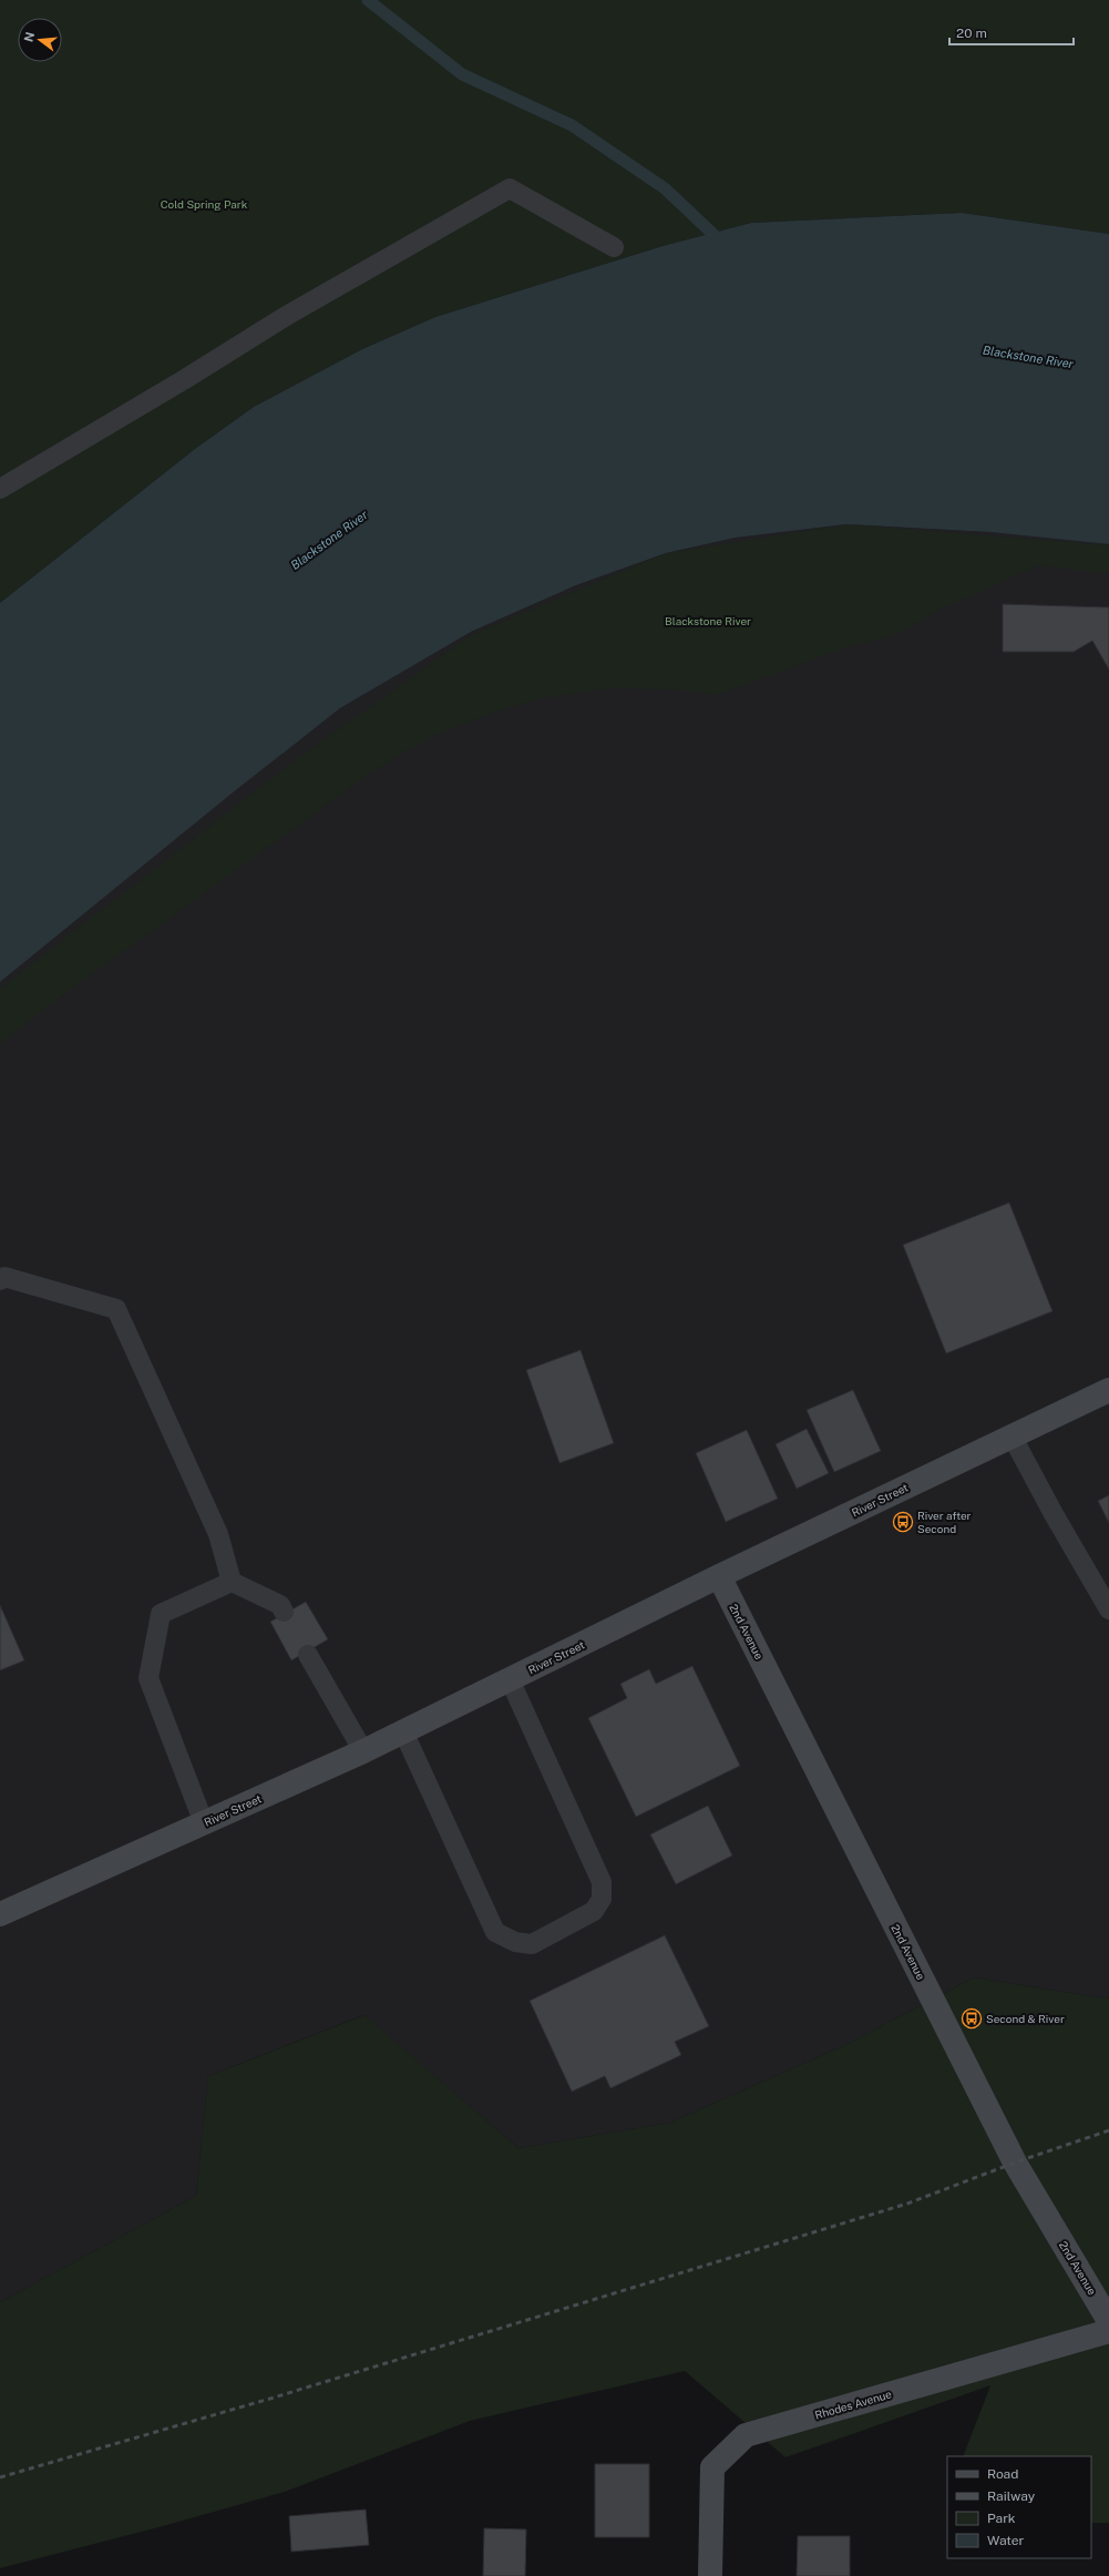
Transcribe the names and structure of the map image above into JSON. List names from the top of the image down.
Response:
{
  "streets": {
    "street": ["River Street", "2nd Avenue", "Rhodes Avenue"]
  },
  "crossings": [
    ["River Street", "2nd Avenue"]
  ],
  "water": ["Blackstone River"],
  "parks": ["Cold Spring Park", "Blackstone River"],
  "places": {
    "bus stop": ["River after Second", "Second & River"]
  },
  "legend": [
    "Road",
    "Railway",
    "Park",
    "Water"
  ],
  "scale_bar": "20 m",
  "north": "left"
}
